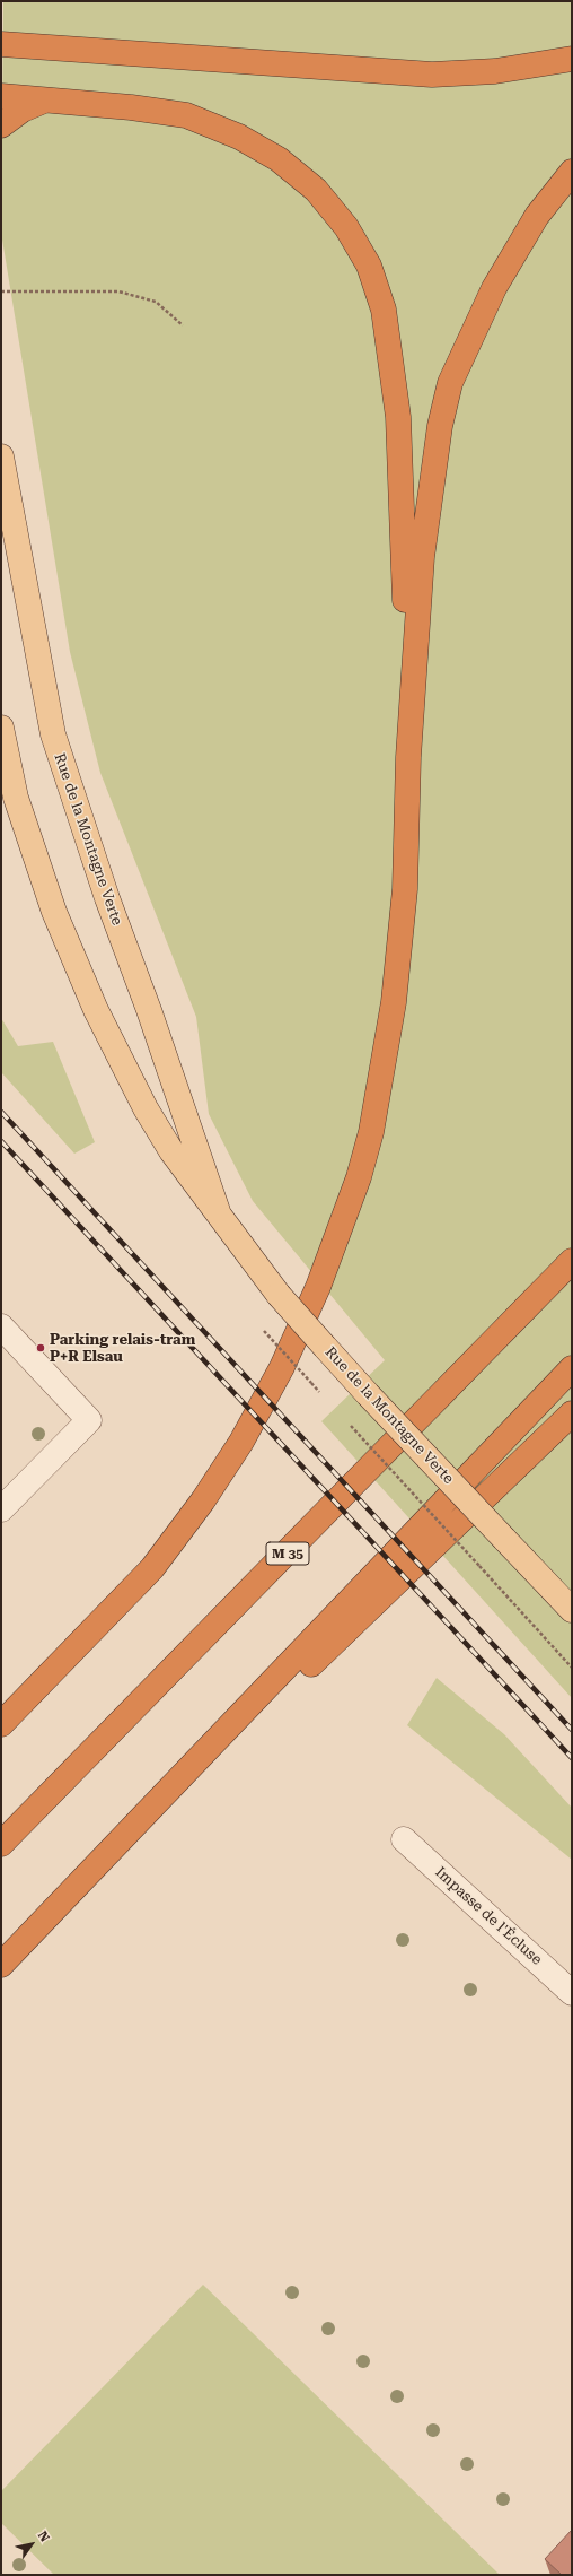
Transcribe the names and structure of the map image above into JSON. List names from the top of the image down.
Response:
{
  "streets": {
    "highway": ["M 35"],
    "main road": ["Rue de la Montagne Verte"],
    "lane": ["Impasse de l'Écluse"]
  },
  "places": ["Parking relais-tram P+R Elsau"],
  "north": "top right"
}
